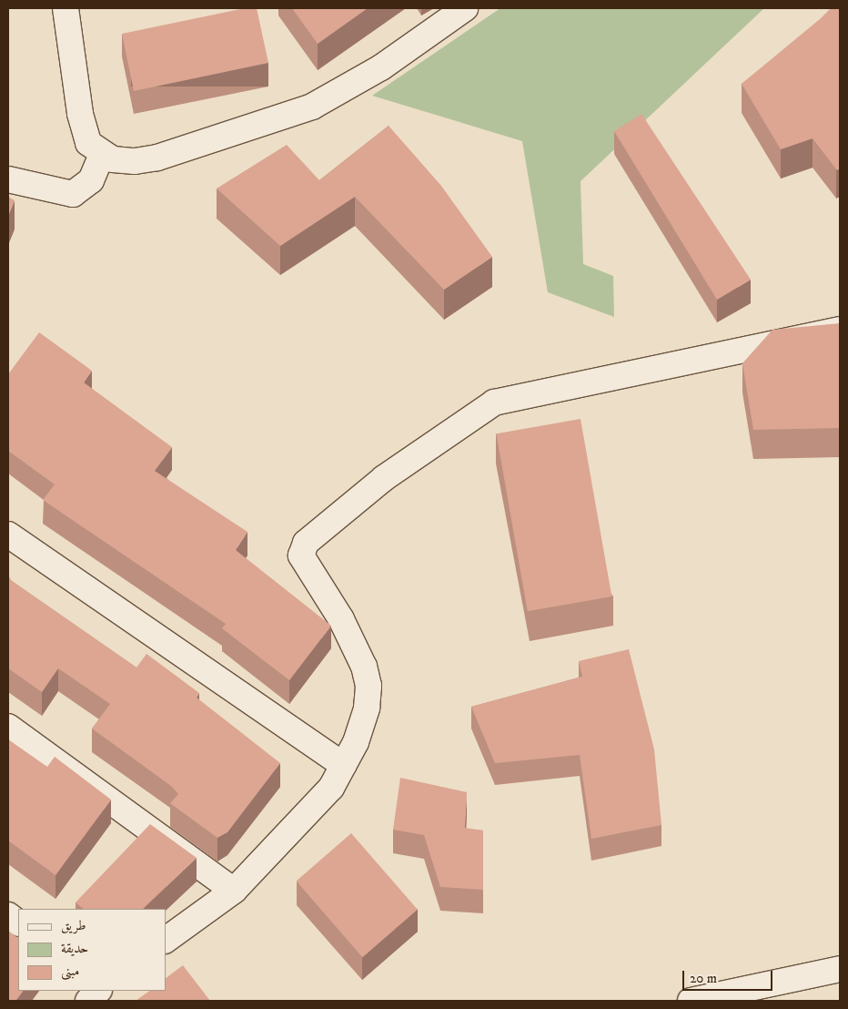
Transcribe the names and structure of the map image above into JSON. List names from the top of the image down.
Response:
{
  "legend": ["طريق", "حديقة", "مبنى"],
  "scale_bar": "20 m"
}
